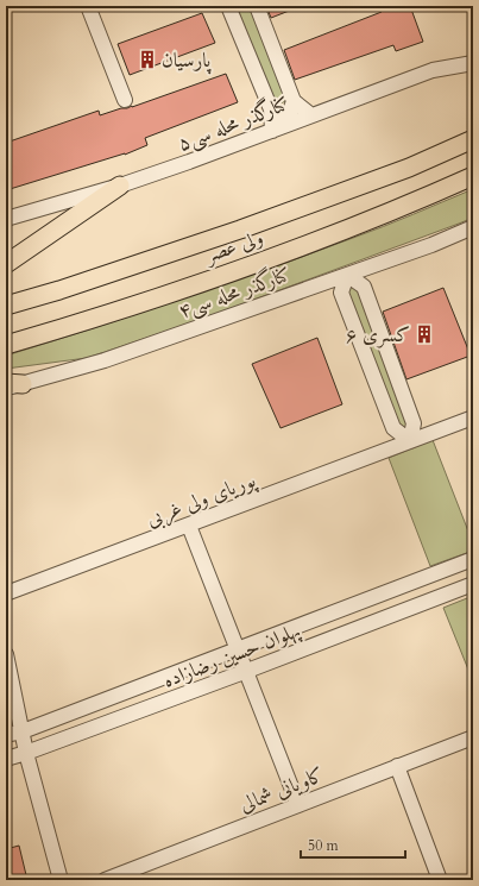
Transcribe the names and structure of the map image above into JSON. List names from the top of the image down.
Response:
{
  "streets": {
    "main road": ["ولی عصر"],
    "street": [
      "کنارگذر محله سی۵",
      "کنارگذر محله سی۴",
      "پوریای ولی غربی",
      "پهلوان حسین رضازاده",
      "کاویانی شمالی"
    ]
  },
  "places": {
    "building": ["پارسیان", "کسری ۶"]
  },
  "scale_bar": "50 m"
}
